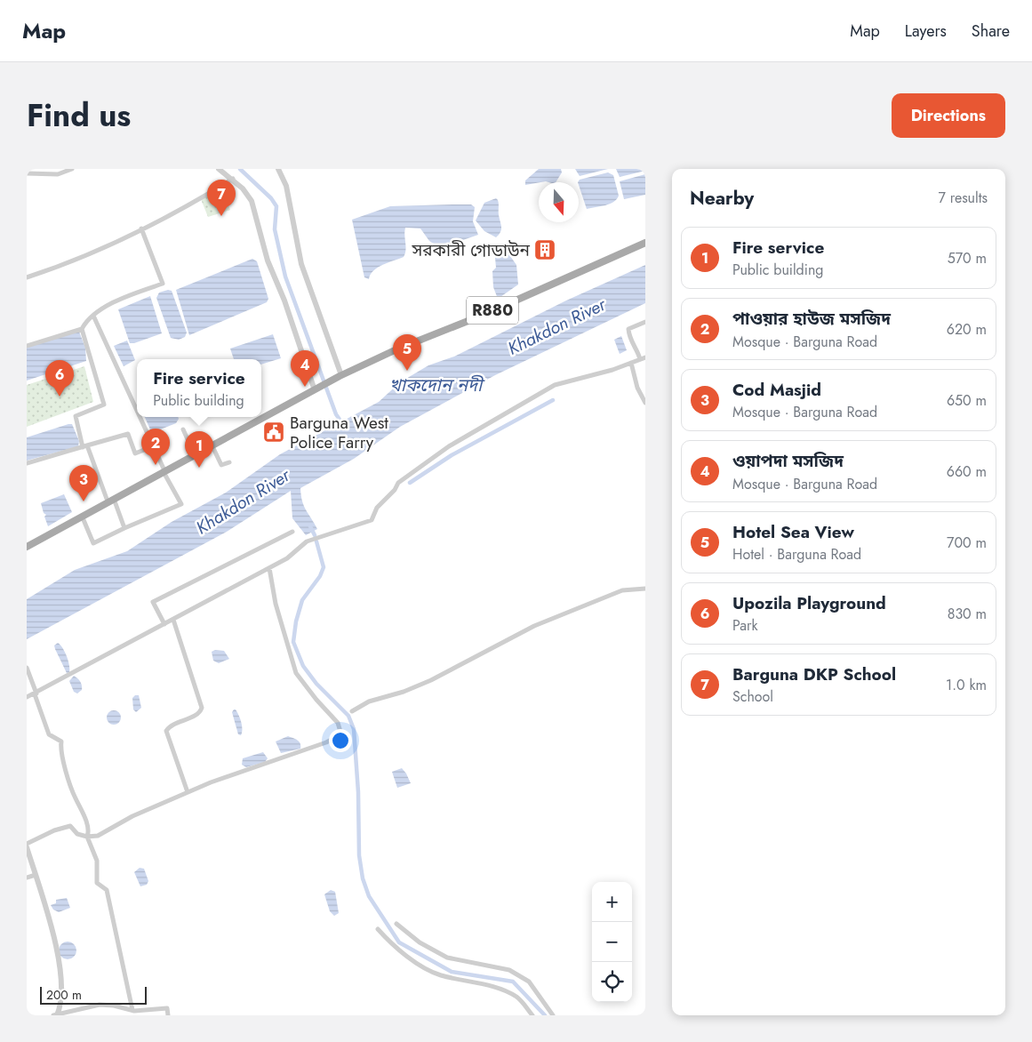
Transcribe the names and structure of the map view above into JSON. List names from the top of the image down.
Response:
{
  "streets": {
    "main road": ["R880"]
  },
  "water": ["Khakdon River", "খাকদোন নদী"],
  "places": {
    "building": ["সরকারী গোডাউন"],
    "public building": ["Barguna West Police Farry"]
  },
  "scale_bar": "200 m",
  "north": "bottom",
  "page": {
    "header": "Map",
    "nav": ["Map", "Layers", "Share"],
    "title": "Find us",
    "buttons": "Directions",
    "heading": ["Nearby", "7 results"],
    "pins": [
      "7",
      "5",
      "4",
      "6",
      "2",
      "1",
      "3"
    ],
    "list": [
      {
        "mark": "1",
        "name": "Fire service",
        "note": "Public building",
        "value": "570 m"
      },
      {
        "mark": "2",
        "name": "পাওয়ার হাউজ মসজিদ",
        "note": "Mosque · Barguna Road",
        "value": "620 m"
      },
      {
        "mark": "3",
        "name": "Cod Masjid",
        "note": "Mosque · Barguna Road",
        "value": "650 m"
      },
      {
        "mark": "4",
        "name": "ওয়াপদা মসজিদ",
        "note": "Mosque · Barguna Road",
        "value": "660 m"
      },
      {
        "mark": "5",
        "name": "Hotel Sea View",
        "note": "Hotel · Barguna Road",
        "value": "700 m"
      },
      {
        "mark": "6",
        "name": "Upozila Playground",
        "note": "Park",
        "value": "830 m"
      },
      {
        "mark": "7",
        "name": "Barguna DKP School",
        "note": "School",
        "value": "1.0 km"
      }
    ],
    "popup": ["Fire service", "Public building"],
    "map_buttons": ["+", "−"],
    "scale": "200 m"
  }
}
